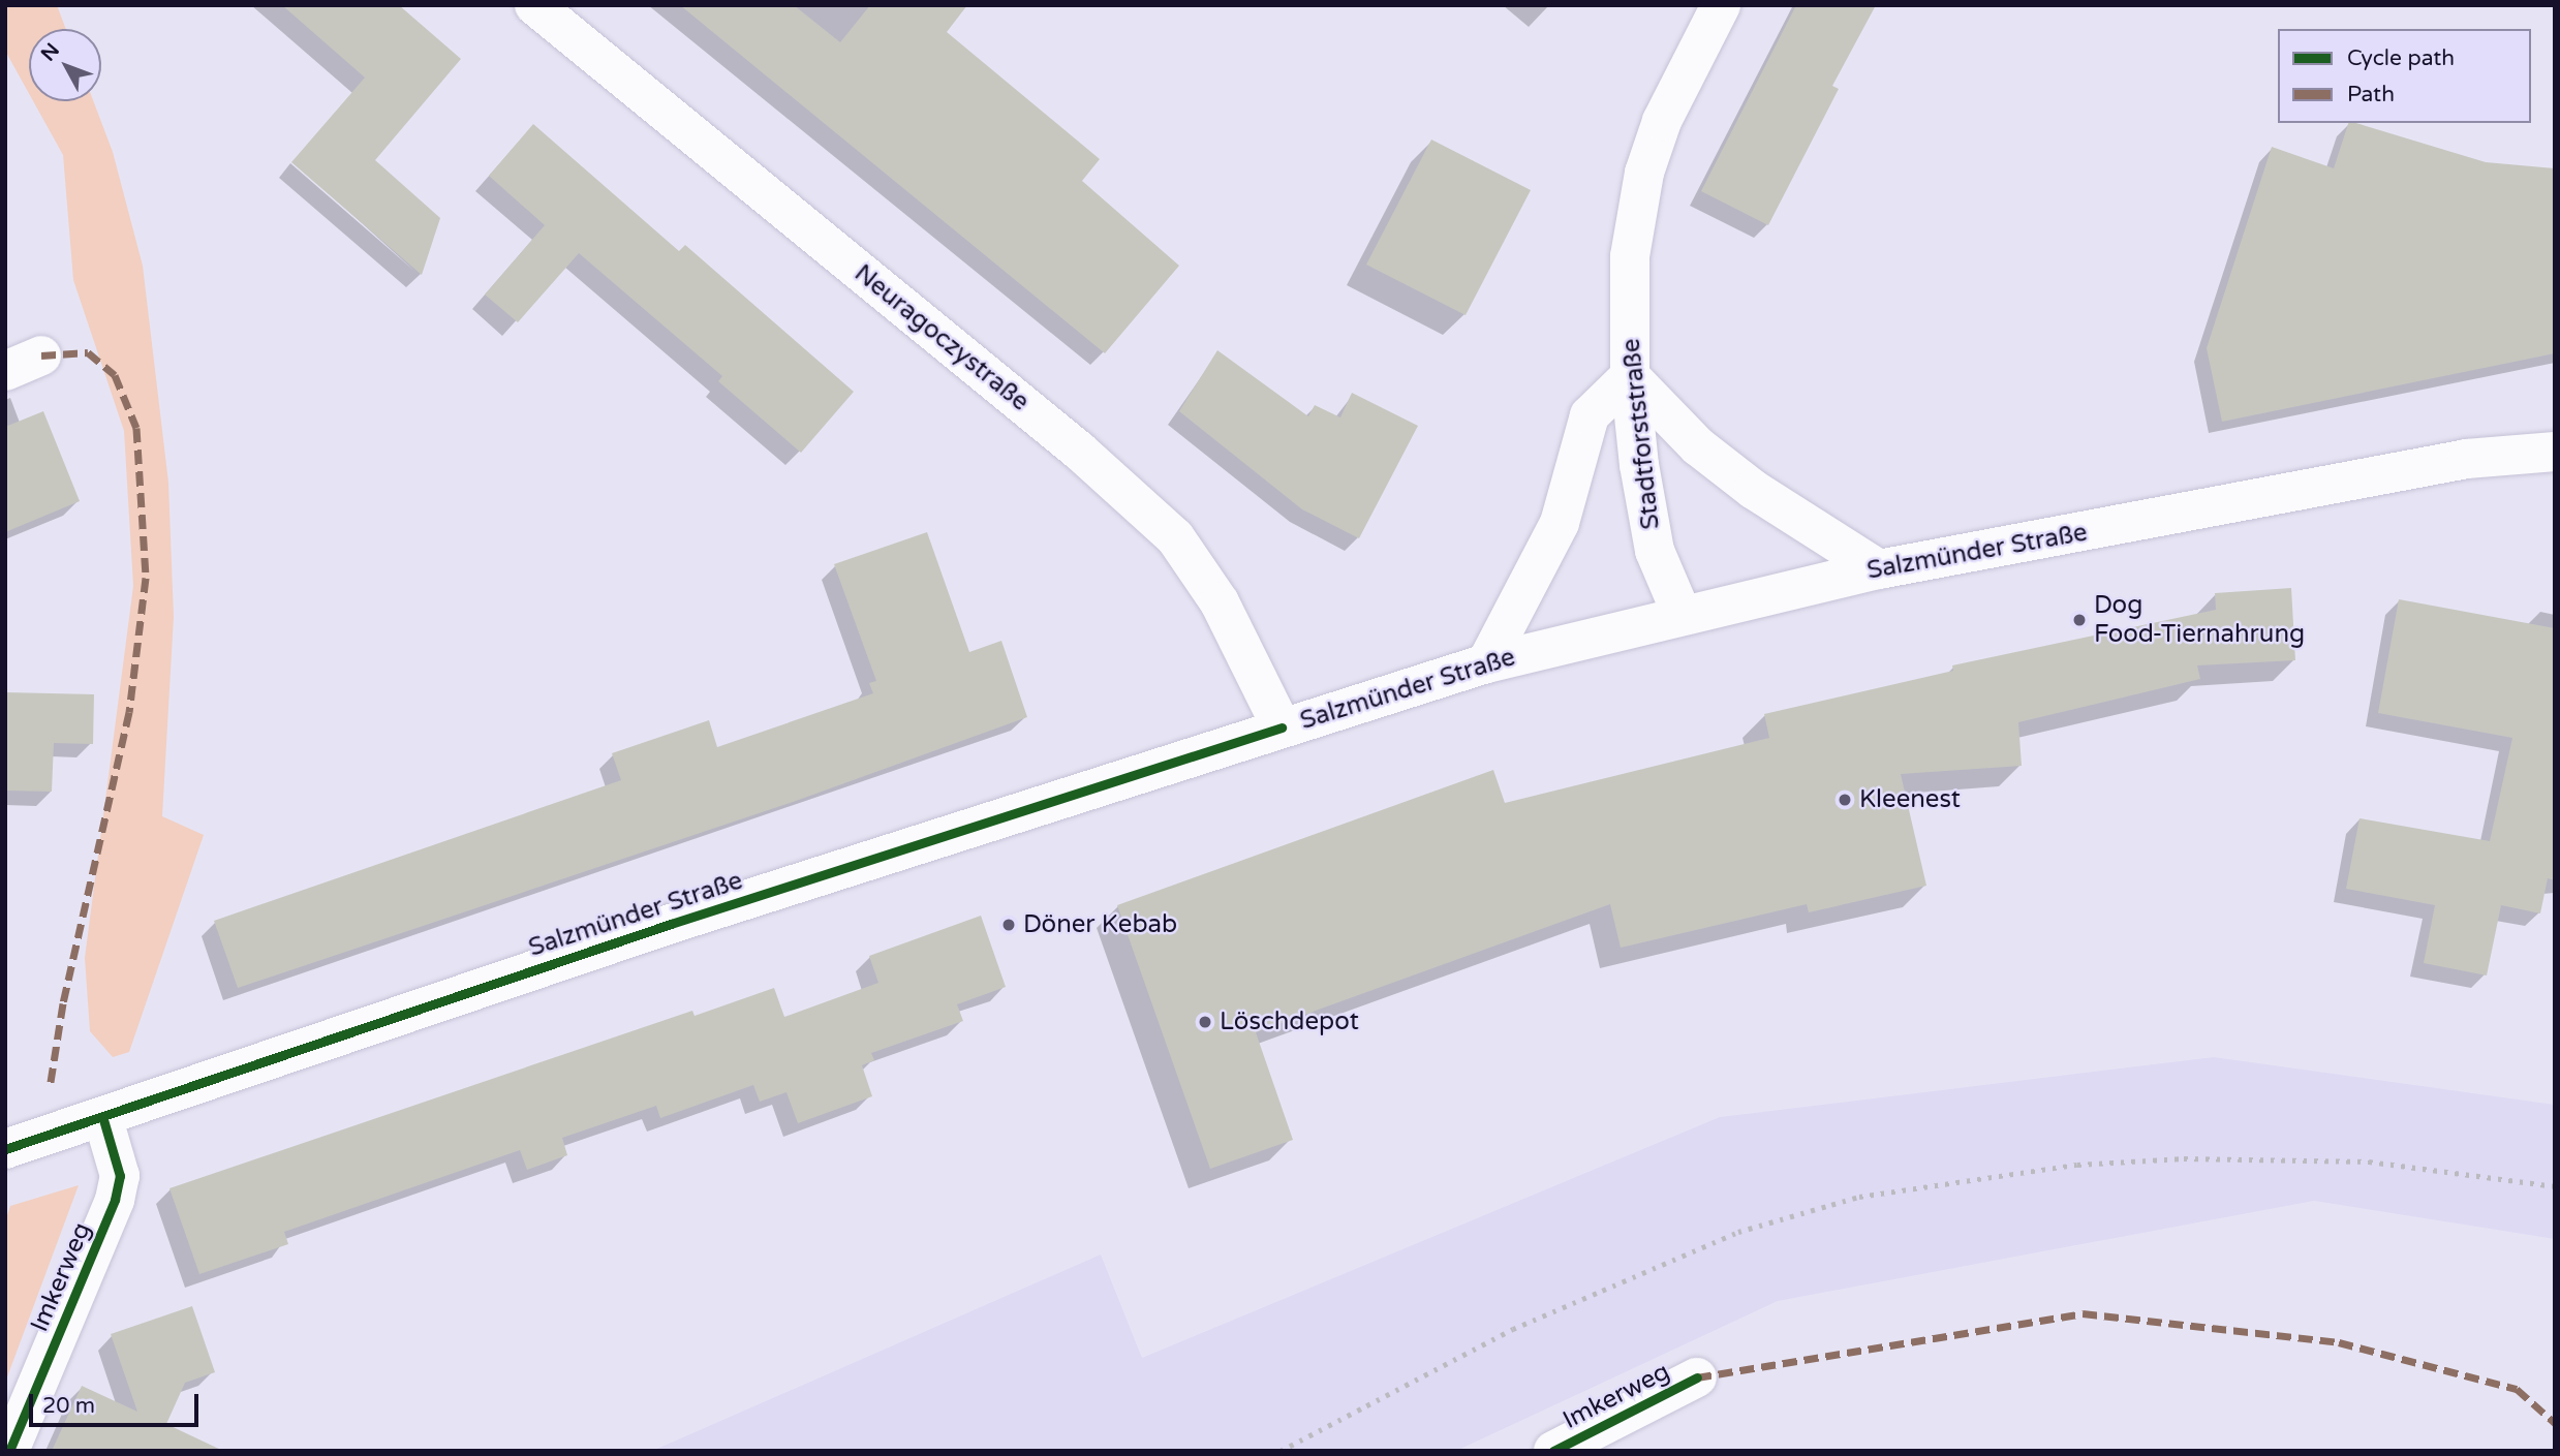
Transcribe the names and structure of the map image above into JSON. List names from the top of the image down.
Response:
{
  "streets": {
    "main road": [
      "Neuragoczystraße",
      "Stadtforststraße",
      "Salzmünder Straße",
      "Imkerweg"
    ]
  },
  "crossings": [
    ["Neuragoczystraße", "Salzmünder Straße"],
    ["Stadtforststraße", "Salzmünder Straße"],
    ["Salzmünder Straße", "Imkerweg"]
  ],
  "places": [
    "Dog Food-Tiernahrung",
    "Kleenest",
    "Döner Kebab",
    "Löschdepot"
  ],
  "legend": ["Cycle path", "Path"],
  "scale_bar": "20 m",
  "north": "top left"
}
